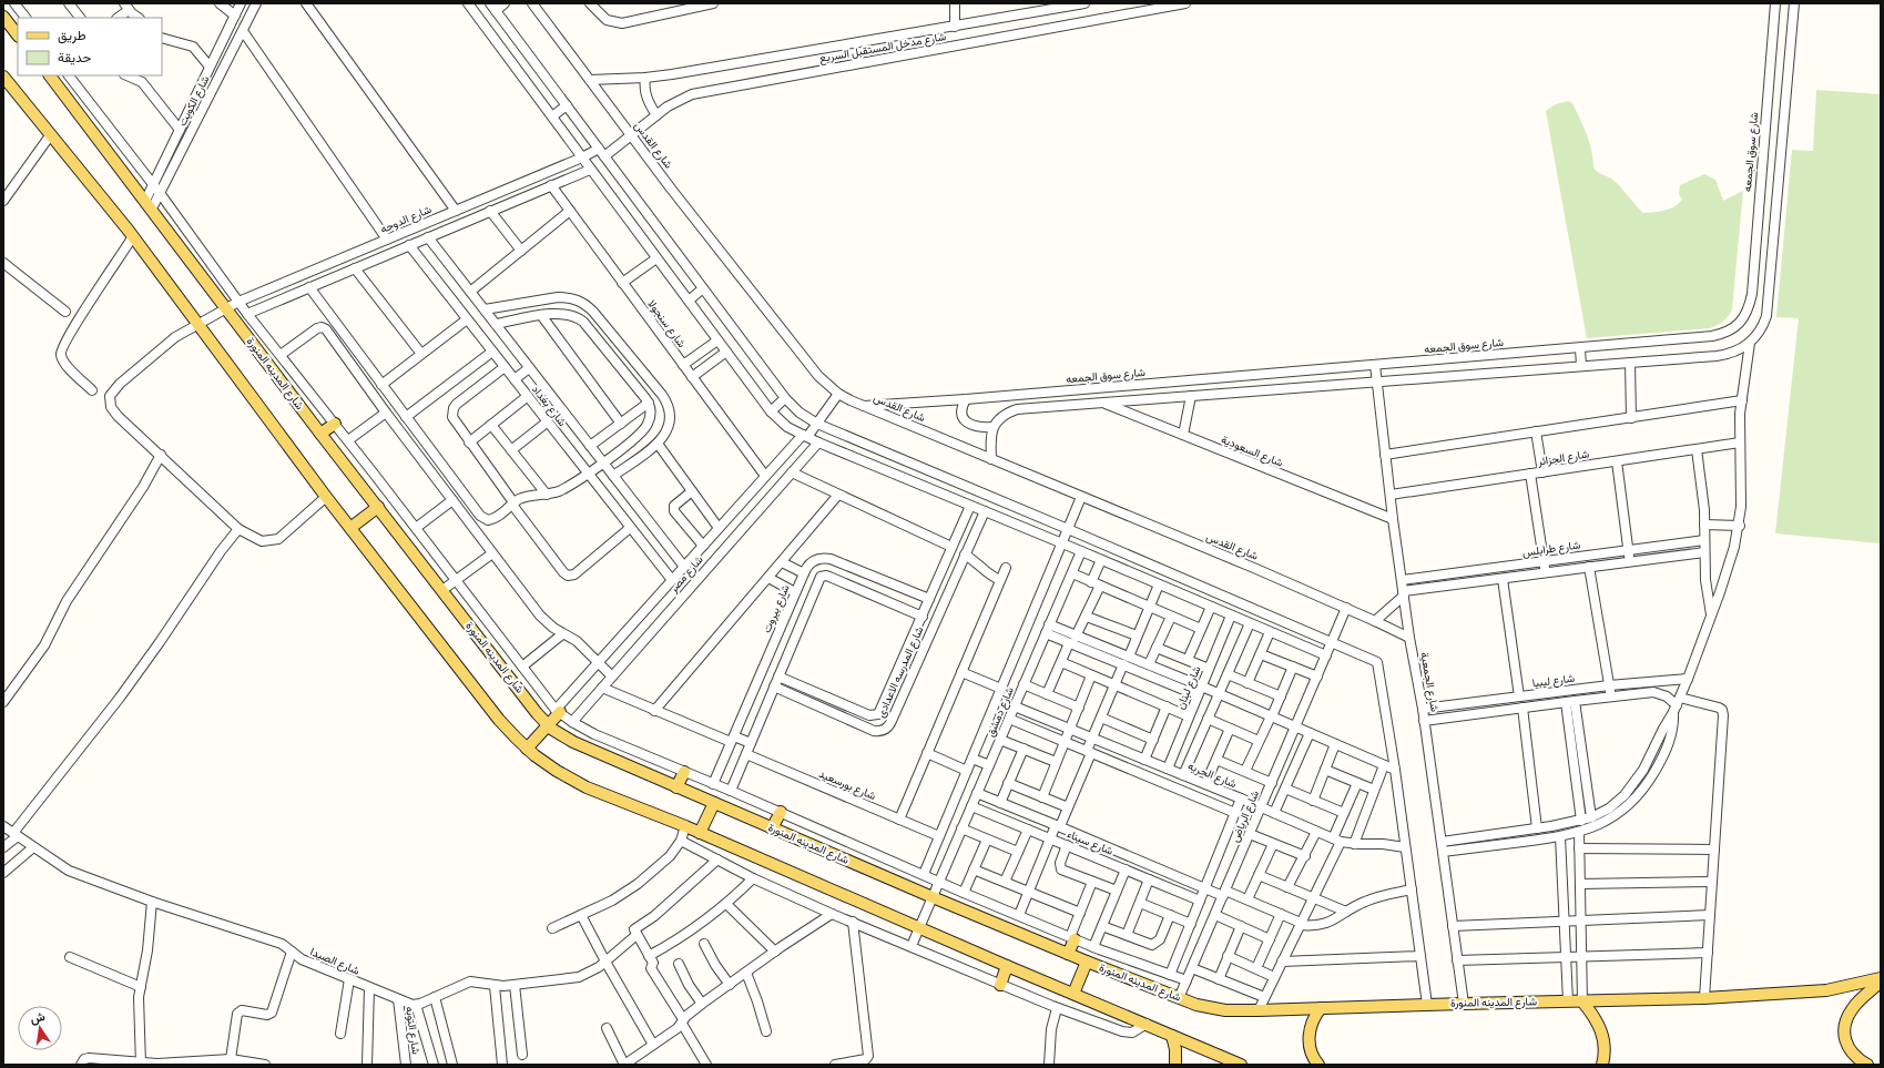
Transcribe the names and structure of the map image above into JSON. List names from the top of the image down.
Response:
{
  "streets": {
    "main road": ["شارع المدينه المنورة"],
    "street": [
      "شارع مدخل المستقبل السريع",
      "شارع الكويت",
      "شارع القدس",
      "شارع سوق الجمعه",
      "شارع الدوحه",
      "شارع سنجولا",
      "شارع بغداد",
      "شارع السعودية",
      "شارع الجزائر",
      "شارع طرابلس",
      "شارع مصر",
      "شارع بيروت",
      "شارع المدرسه الاعدادى",
      "شارع ليبيا",
      "شارع الجمعية",
      "شارع لبنان",
      "شارع دمشق",
      "شارع الحريه",
      "شارع بورسعيد",
      "شارع الرياض",
      "شارع سيناء",
      "شارع الصيدا",
      "شارع التوبه"
    ]
  },
  "crossings": [
    ["شارع مدخل المستقبل السريع", "شارع القدس"],
    ["شارع الكويت", "شارع المدينه المنورة"],
    ["شارع القدس", "شارع سوق الجمعه"],
    ["شارع القدس", "شارع مصر"],
    ["شارع القدس", "شارع الجمعية"],
    ["شارع القدس", "شارع دمشق"],
    ["شارع القدس", "شارع الرياض"],
    ["شارع سوق الجمعه", "شارع الجمعية"],
    ["شارع الدوحه", "شارع المدينه المنورة"],
    ["شارع الدوحه", "شارع بغداد"],
    ["شارع سنجولا", "شارع مصر"],
    ["شارع المدينه المنورة", "شارع الجمعية"],
    ["شارع المدينه المنورة", "شارع دمشق"],
    ["شارع المدينه المنورة", "شارع الرياض"],
    ["شارع بغداد", "شارع مصر"],
    ["شارع السعودية", "شارع الجمعية"],
    ["شارع الجزائر", "شارع الجمعية"],
    ["شارع طرابلس", "شارع الجمعية"],
    ["شارع بيروت", "شارع المدرسه الاعدادى"],
    ["شارع ليبيا", "شارع الجمعية"],
    ["شارع لبنان", "شارع الحريه"],
    ["شارع دمشق", "شارع الحريه"],
    ["شارع دمشق", "شارع بورسعيد"],
    ["شارع دمشق", "شارع سيناء"],
    ["شارع الحريه", "شارع الرياض"],
    ["شارع الرياض", "شارع سيناء"],
    ["شارع الصيدا", "شارع التوبه"]
  ],
  "legend": ["طريق", "حديقة"],
  "north": "top"
}
